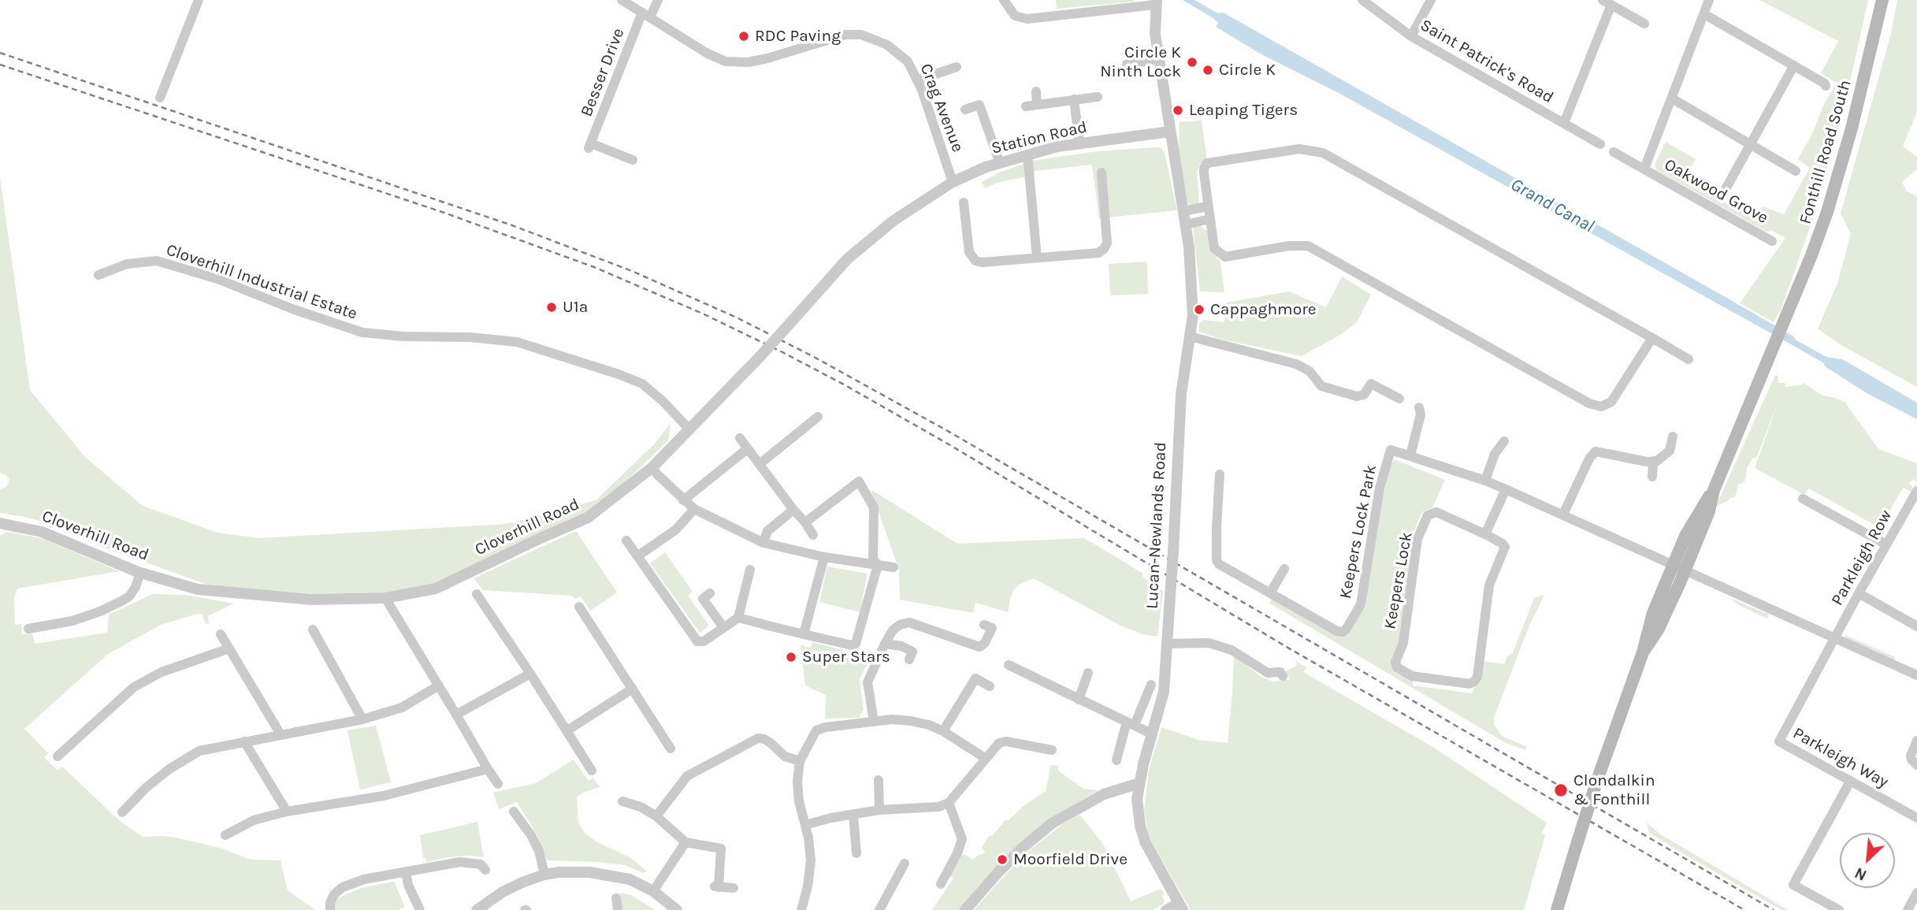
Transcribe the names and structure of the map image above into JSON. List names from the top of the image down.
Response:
{
  "streets": {
    "main road": ["Fonthill Road South"],
    "street": [
      "Saint Patrick's Road",
      "Besser Drive",
      "Crag Avenue",
      "Station Road",
      "Oakwood Grove",
      "Cloverhill Industrial Estate",
      "Lucan-Newlands Road",
      "Cloverhill Road",
      "Keepers Lock Park",
      "Parkleigh Row",
      "Keepers Lock",
      "Parkleigh Way"
    ]
  },
  "crossings": [
    ["Besser Drive", "Crag Avenue"],
    ["Crag Avenue", "Station Road"],
    ["Crag Avenue", "Cloverhill Road"],
    ["Station Road", "Lucan-Newlands Road"],
    ["Station Road", "Cloverhill Road"],
    ["Cloverhill Industrial Estate", "Cloverhill Road"],
    ["Parkleigh Row", "Parkleigh Way"]
  ],
  "water": ["Grand Canal"],
  "places": [
    "RDC Paving",
    "Circle K Ninth Lock",
    "Circle K",
    "Leaping Tigers",
    "U1a",
    "Cappaghmore",
    "Super Stars",
    "Clondalkin & Fonthill",
    "Moorfield Drive"
  ],
  "north": "bottom left"
}
